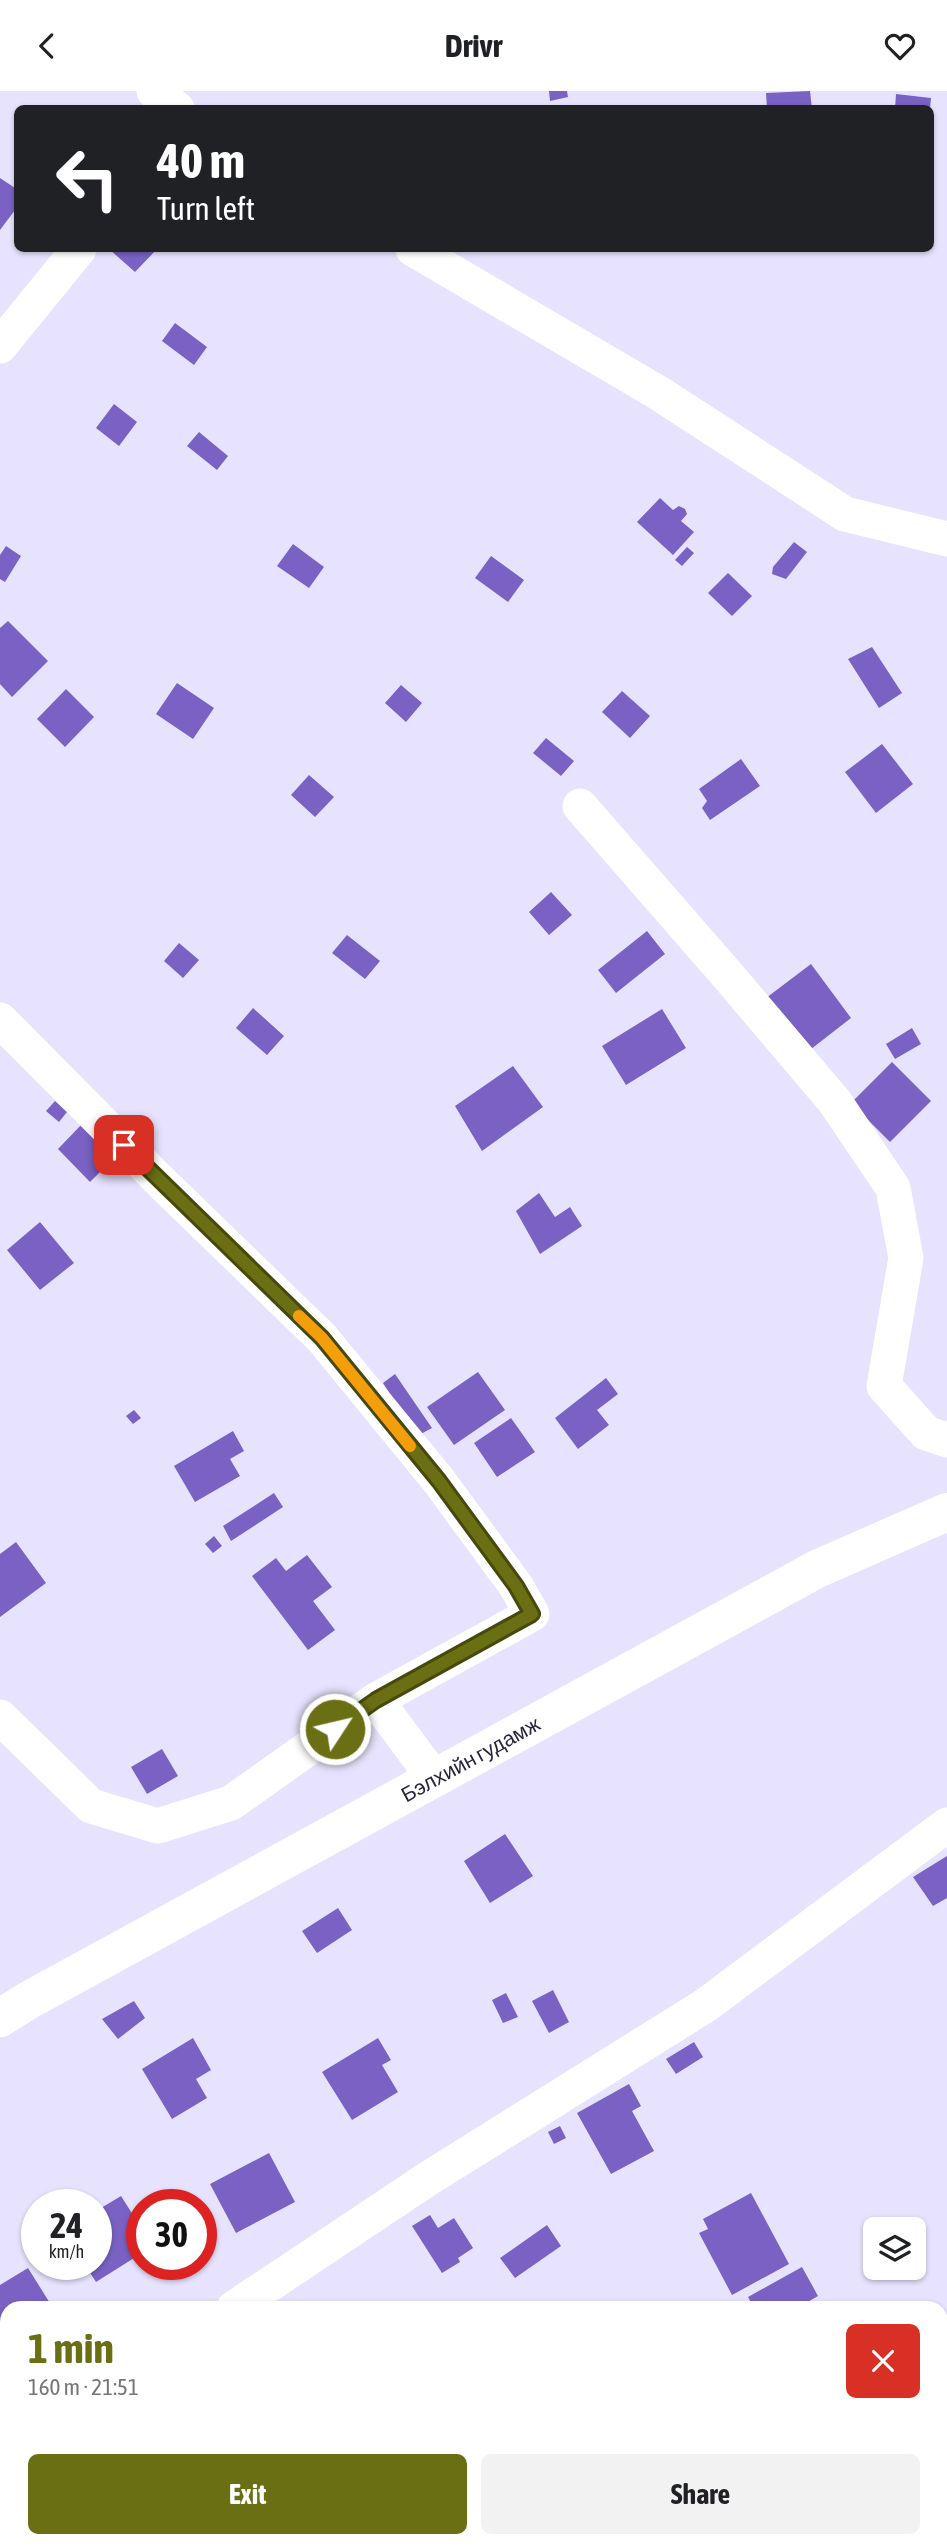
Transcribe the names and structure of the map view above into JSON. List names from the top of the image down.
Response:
{
  "streets": {
    "main road": ["Бэлхийн гудамж"]
  },
  "page": {
    "header": "Drivr",
    "turn": ["40 m", "Turn left"],
    "speed": "24 km/h",
    "limit": "30",
    "heading": ["1 min", "160 m · 21:51"],
    "buttons": ["Exit", "Share"]
  }
}
